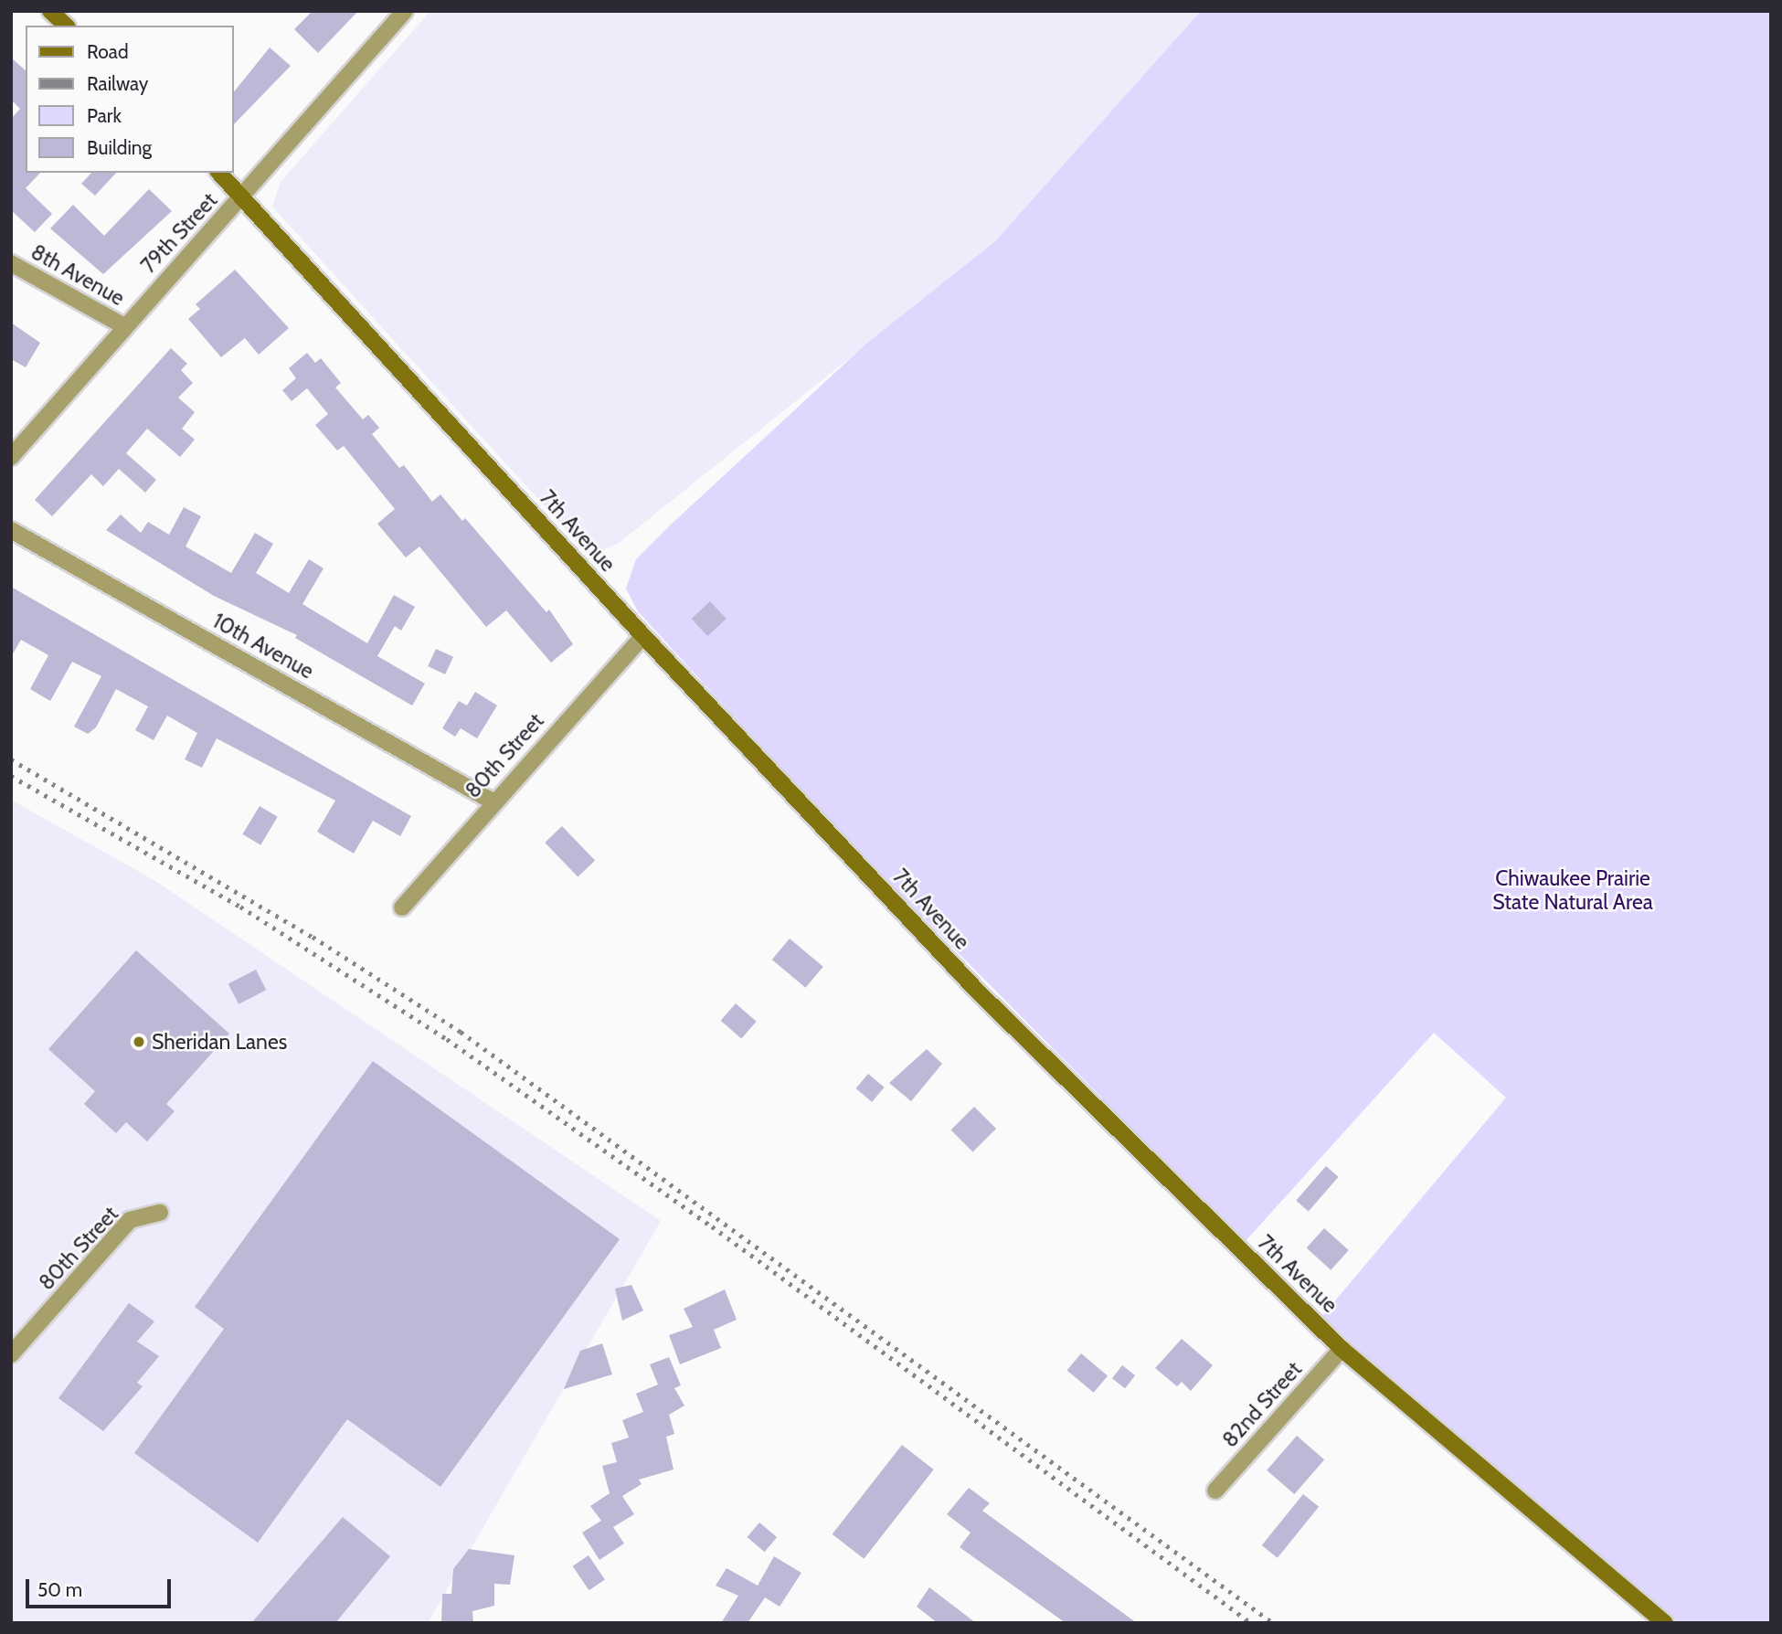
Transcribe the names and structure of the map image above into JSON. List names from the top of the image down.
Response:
{
  "streets": {
    "street": [
      "79th Street",
      "8th Avenue",
      "7th Avenue",
      "10th Avenue",
      "80th Street",
      "82nd Street"
    ]
  },
  "crossings": [
    ["79th Street", "8th Avenue"],
    ["79th Street", "7th Avenue"],
    ["7th Avenue", "80th Street"],
    ["7th Avenue", "82nd Street"],
    ["10th Avenue", "80th Street"]
  ],
  "parks": ["Chiwaukee Prairie State Natural Area"],
  "places": ["Sheridan Lanes"],
  "legend": [
    "Road",
    "Railway",
    "Park",
    "Building"
  ],
  "scale_bar": "50 m"
}
